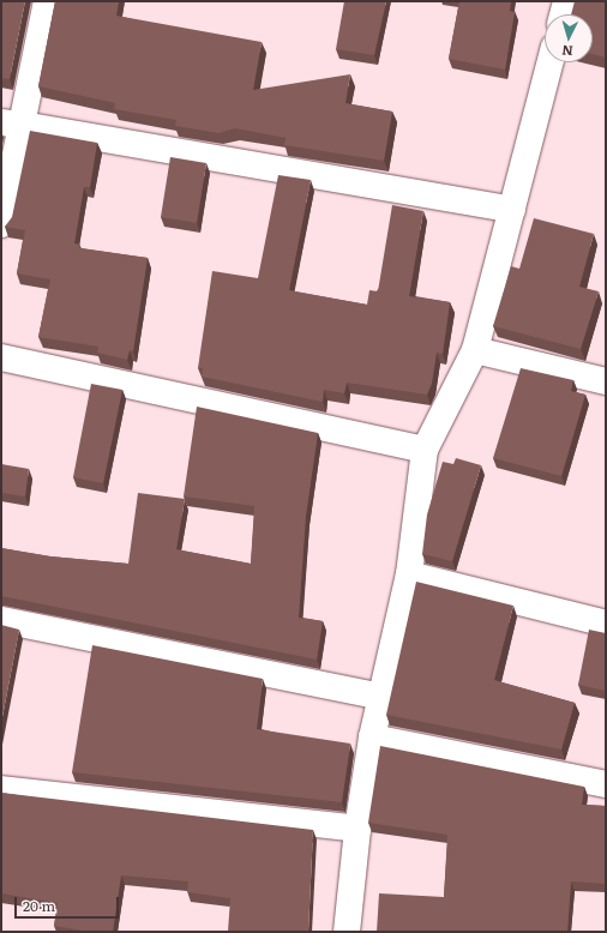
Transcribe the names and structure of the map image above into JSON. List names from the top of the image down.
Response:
{
  "scale_bar": "20 m",
  "north": "bottom"
}
